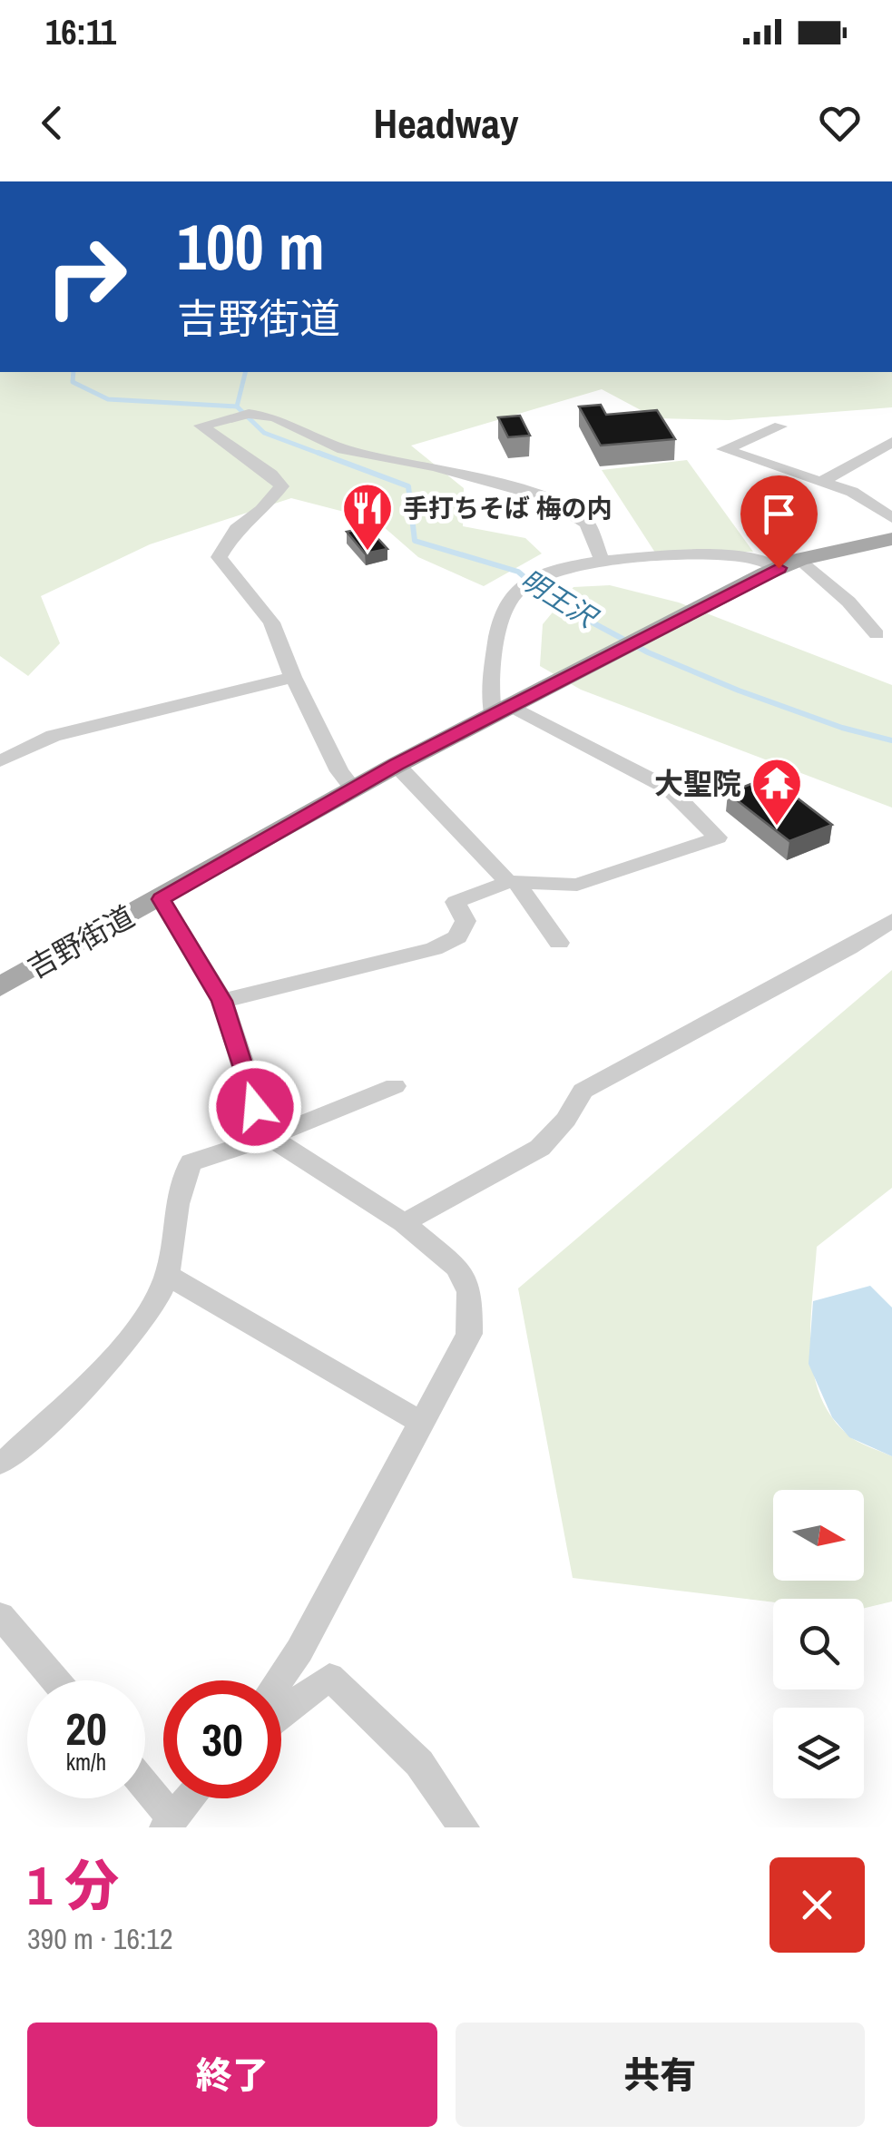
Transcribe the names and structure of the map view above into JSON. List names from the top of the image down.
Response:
{
  "streets": {
    "main road": ["吉野街道"]
  },
  "water": ["明王沢"],
  "places": {
    "restaurant": ["手打ちそば 梅の内"],
    "temple": ["大聖院"]
  },
  "north": "right",
  "page": {
    "status": "16:11",
    "header": "Headway",
    "turn": ["100 m", "吉野街道"],
    "speed": "20 km/h",
    "limit": "30",
    "heading": ["1 分", "390 m · 16:12"],
    "buttons": ["終了", "共有"]
  }
}
